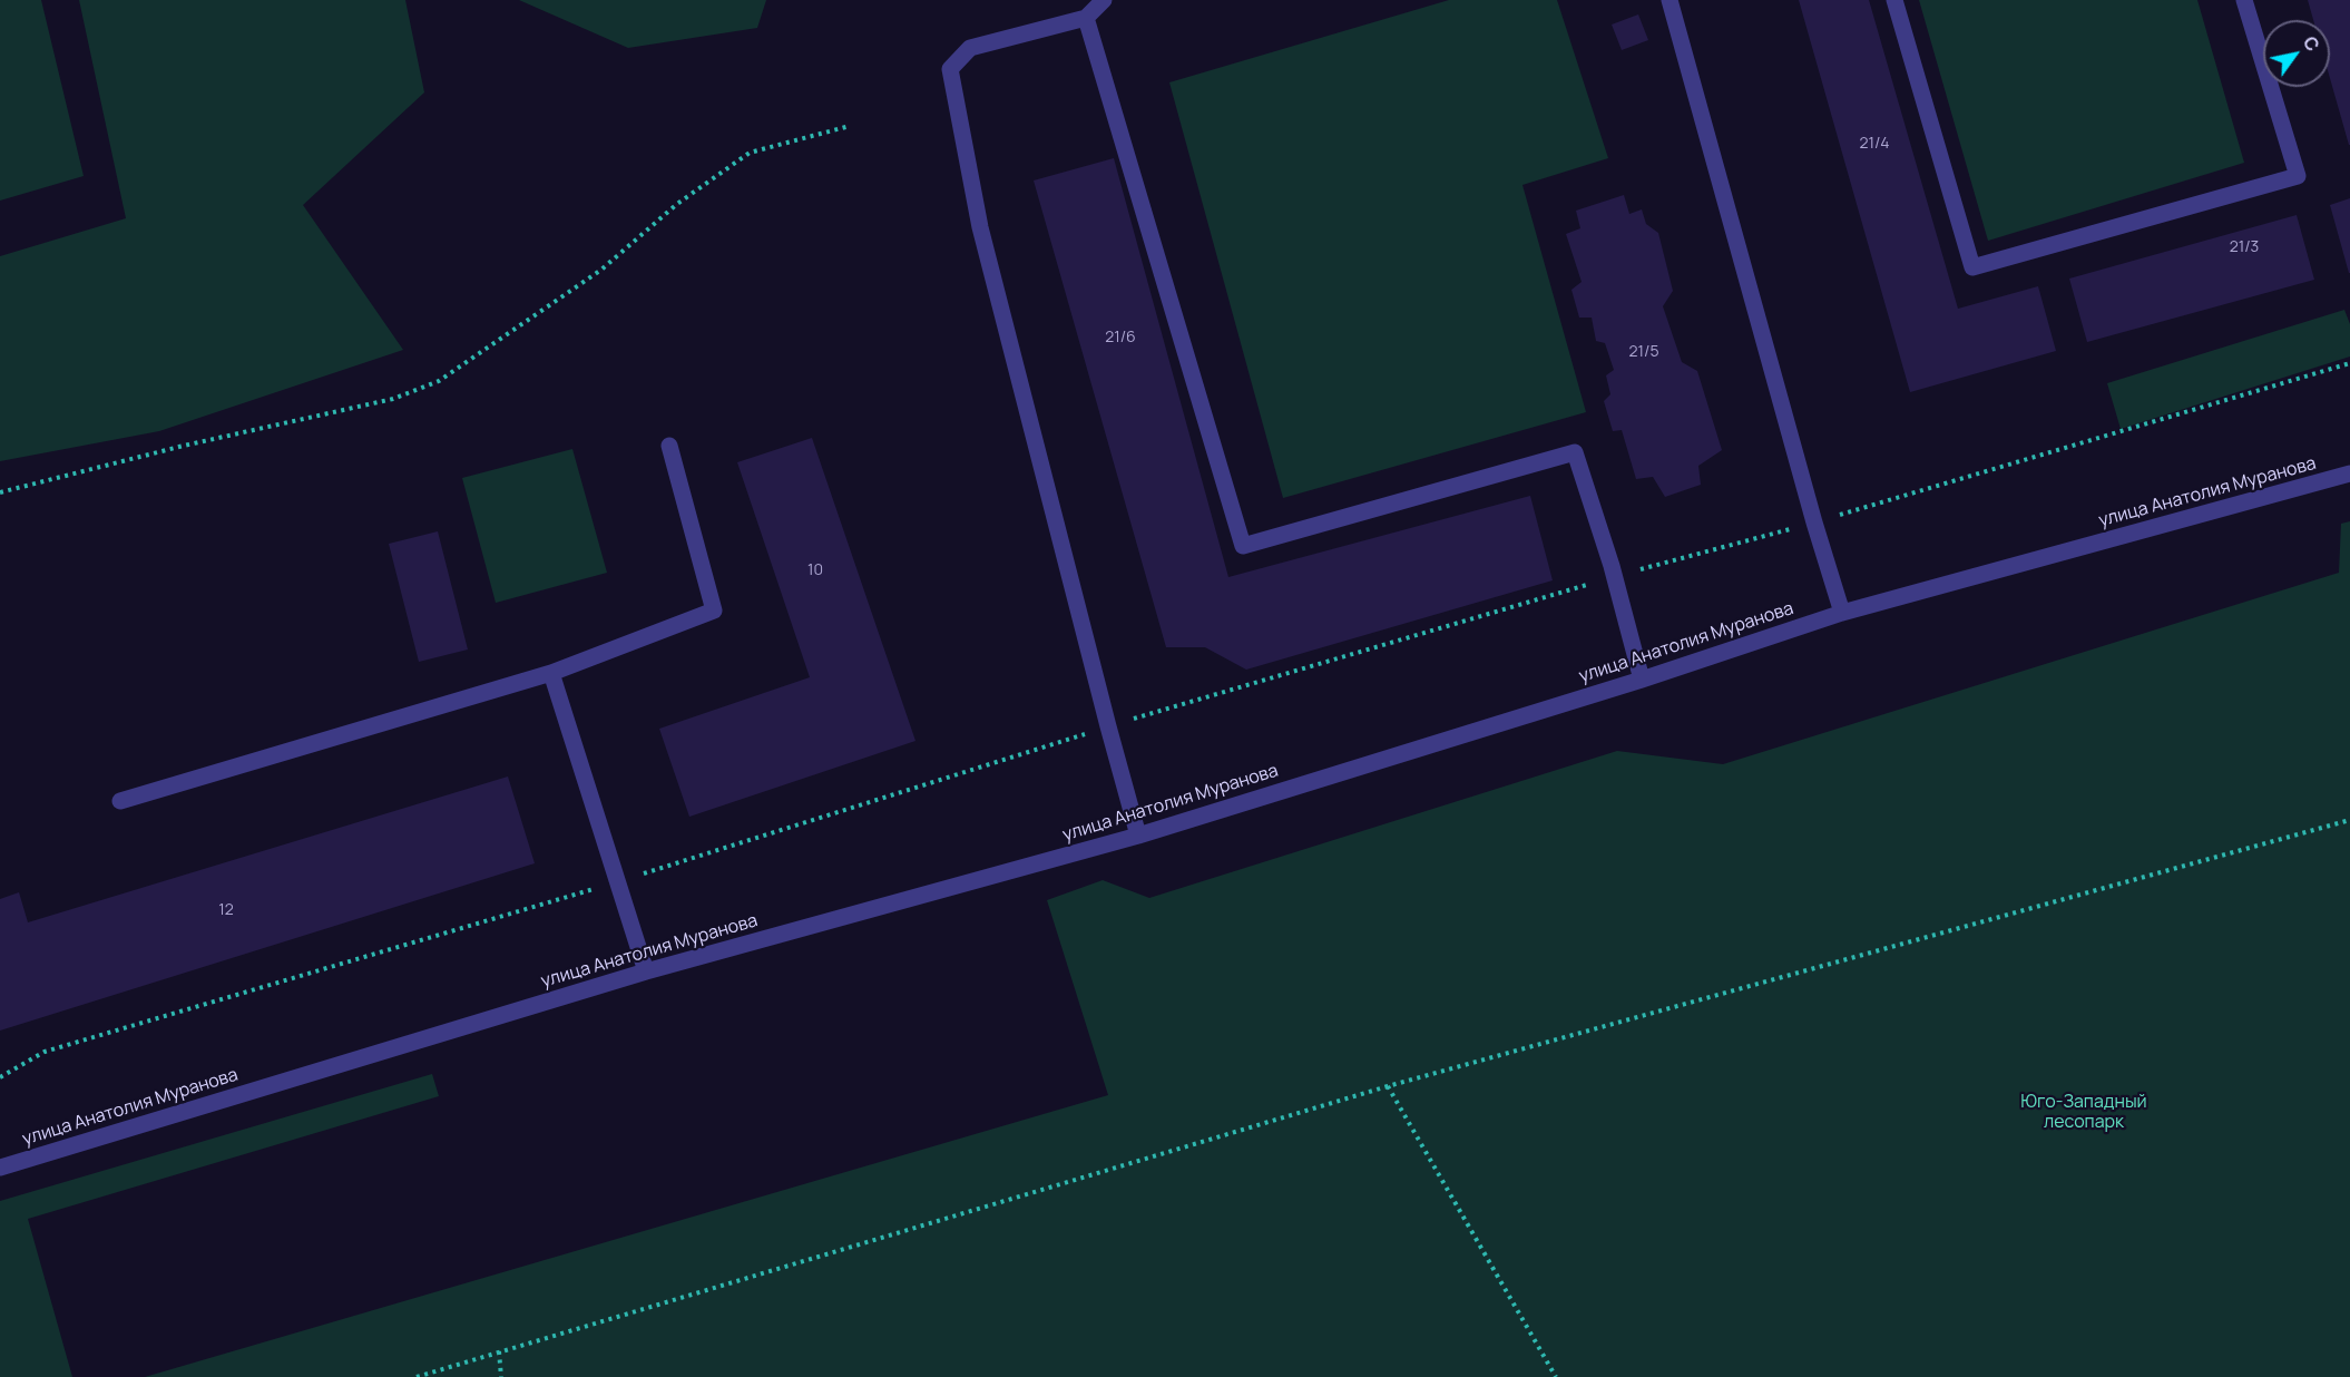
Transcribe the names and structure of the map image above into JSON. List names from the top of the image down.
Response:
{
  "streets": {
    "street": ["улица Анатолия Муранова"]
  },
  "parks": ["Юго-Западный лесопарк"],
  "house_numbers": [
    "21/4",
    "21/3",
    "21/6",
    "21/5",
    "10",
    "12"
  ],
  "north": "top right"
}
